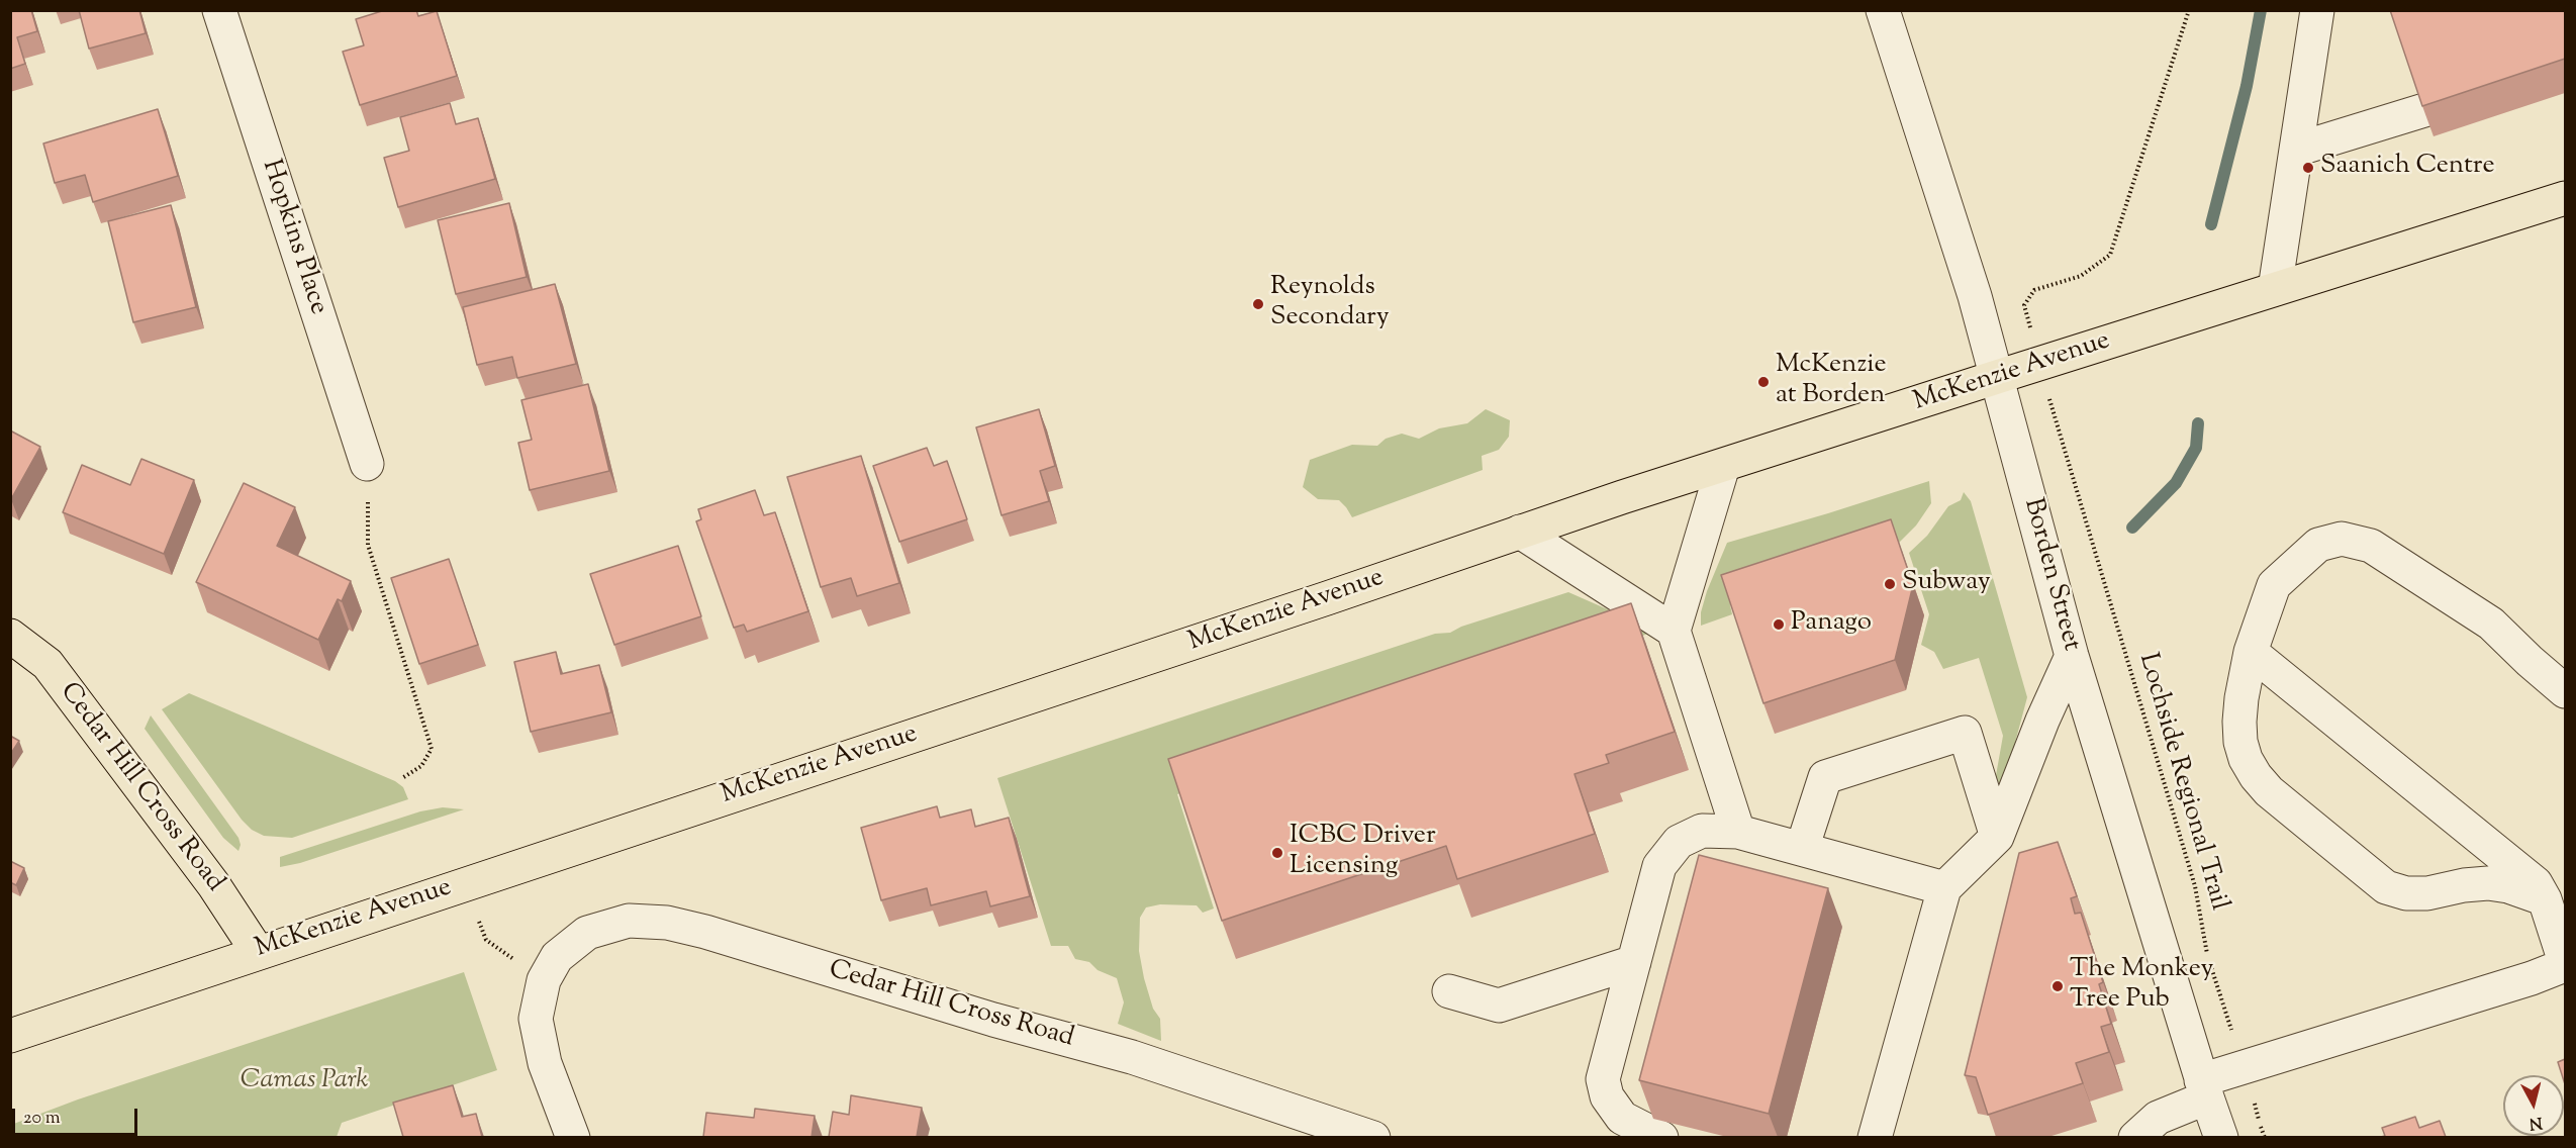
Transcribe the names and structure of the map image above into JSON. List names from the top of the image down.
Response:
{
  "streets": {
    "main road": ["McKenzie Avenue", "Cedar Hill Cross Road"],
    "street": ["Hopkins Place", "Borden Street"],
    "path": ["Lochside Regional Trail"]
  },
  "crossings": [
    ["McKenzie Avenue", "Borden Street"],
    ["McKenzie Avenue", "Cedar Hill Cross Road"]
  ],
  "parks": ["Camas Park"],
  "places": [
    "Saanich Centre",
    "Reynolds Secondary",
    "McKenzie at Borden",
    "Subway",
    "Panago",
    "ICBC Driver Licensing",
    "The Monkey Tree Pub"
  ],
  "scale_bar": "20 m",
  "north": "bottom"
}
